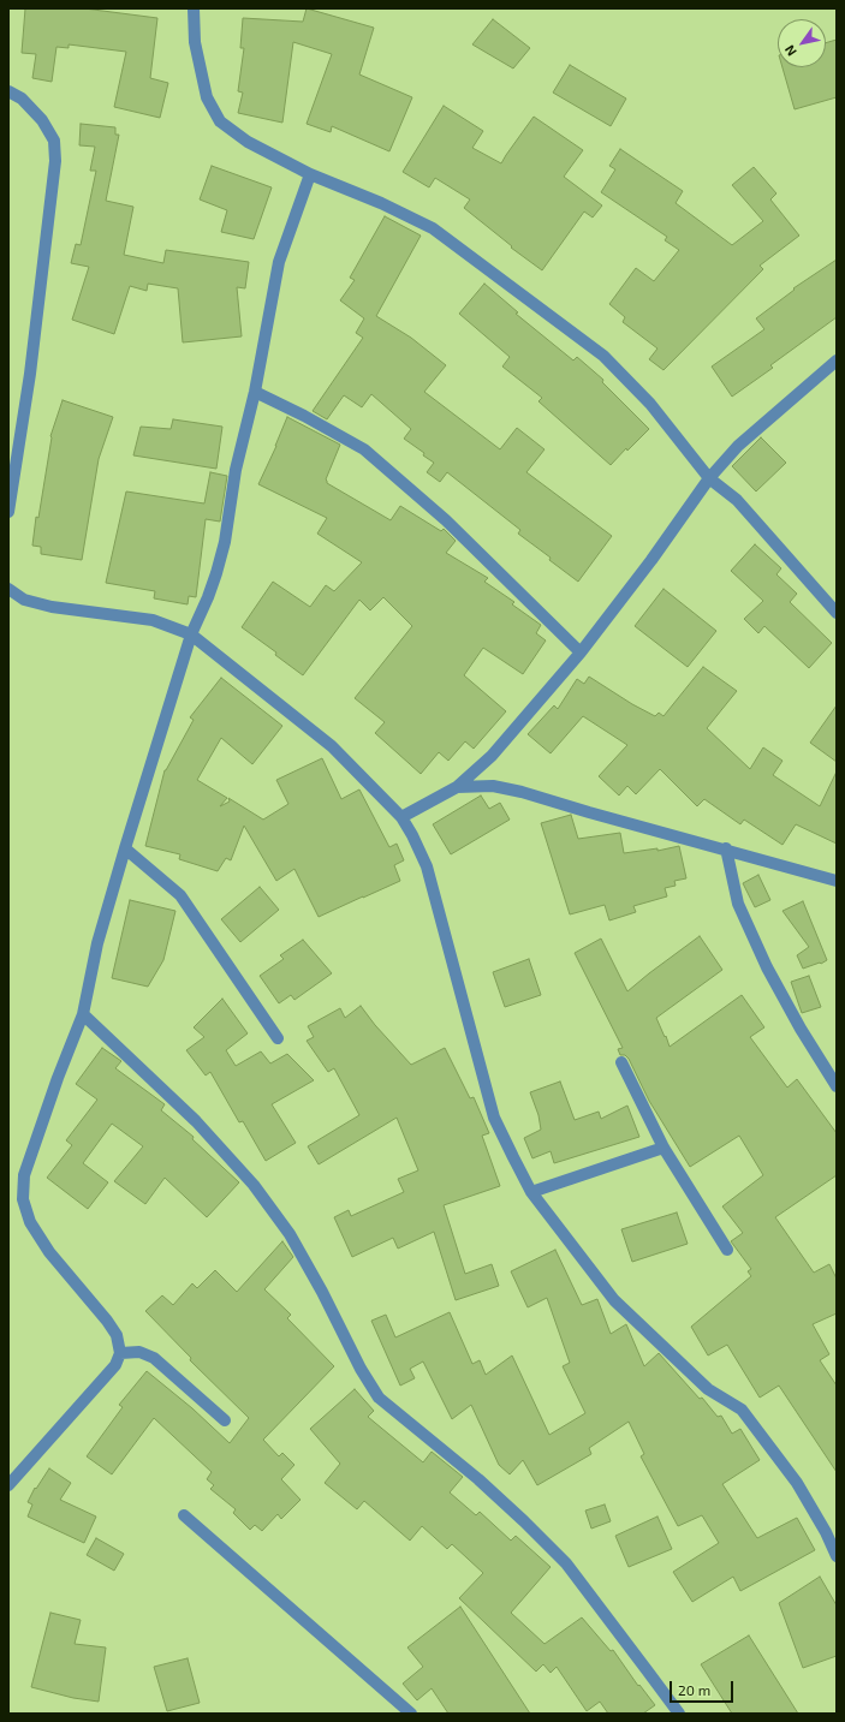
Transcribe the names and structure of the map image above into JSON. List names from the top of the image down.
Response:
{
  "scale_bar": "20 m",
  "north": "bottom left"
}
